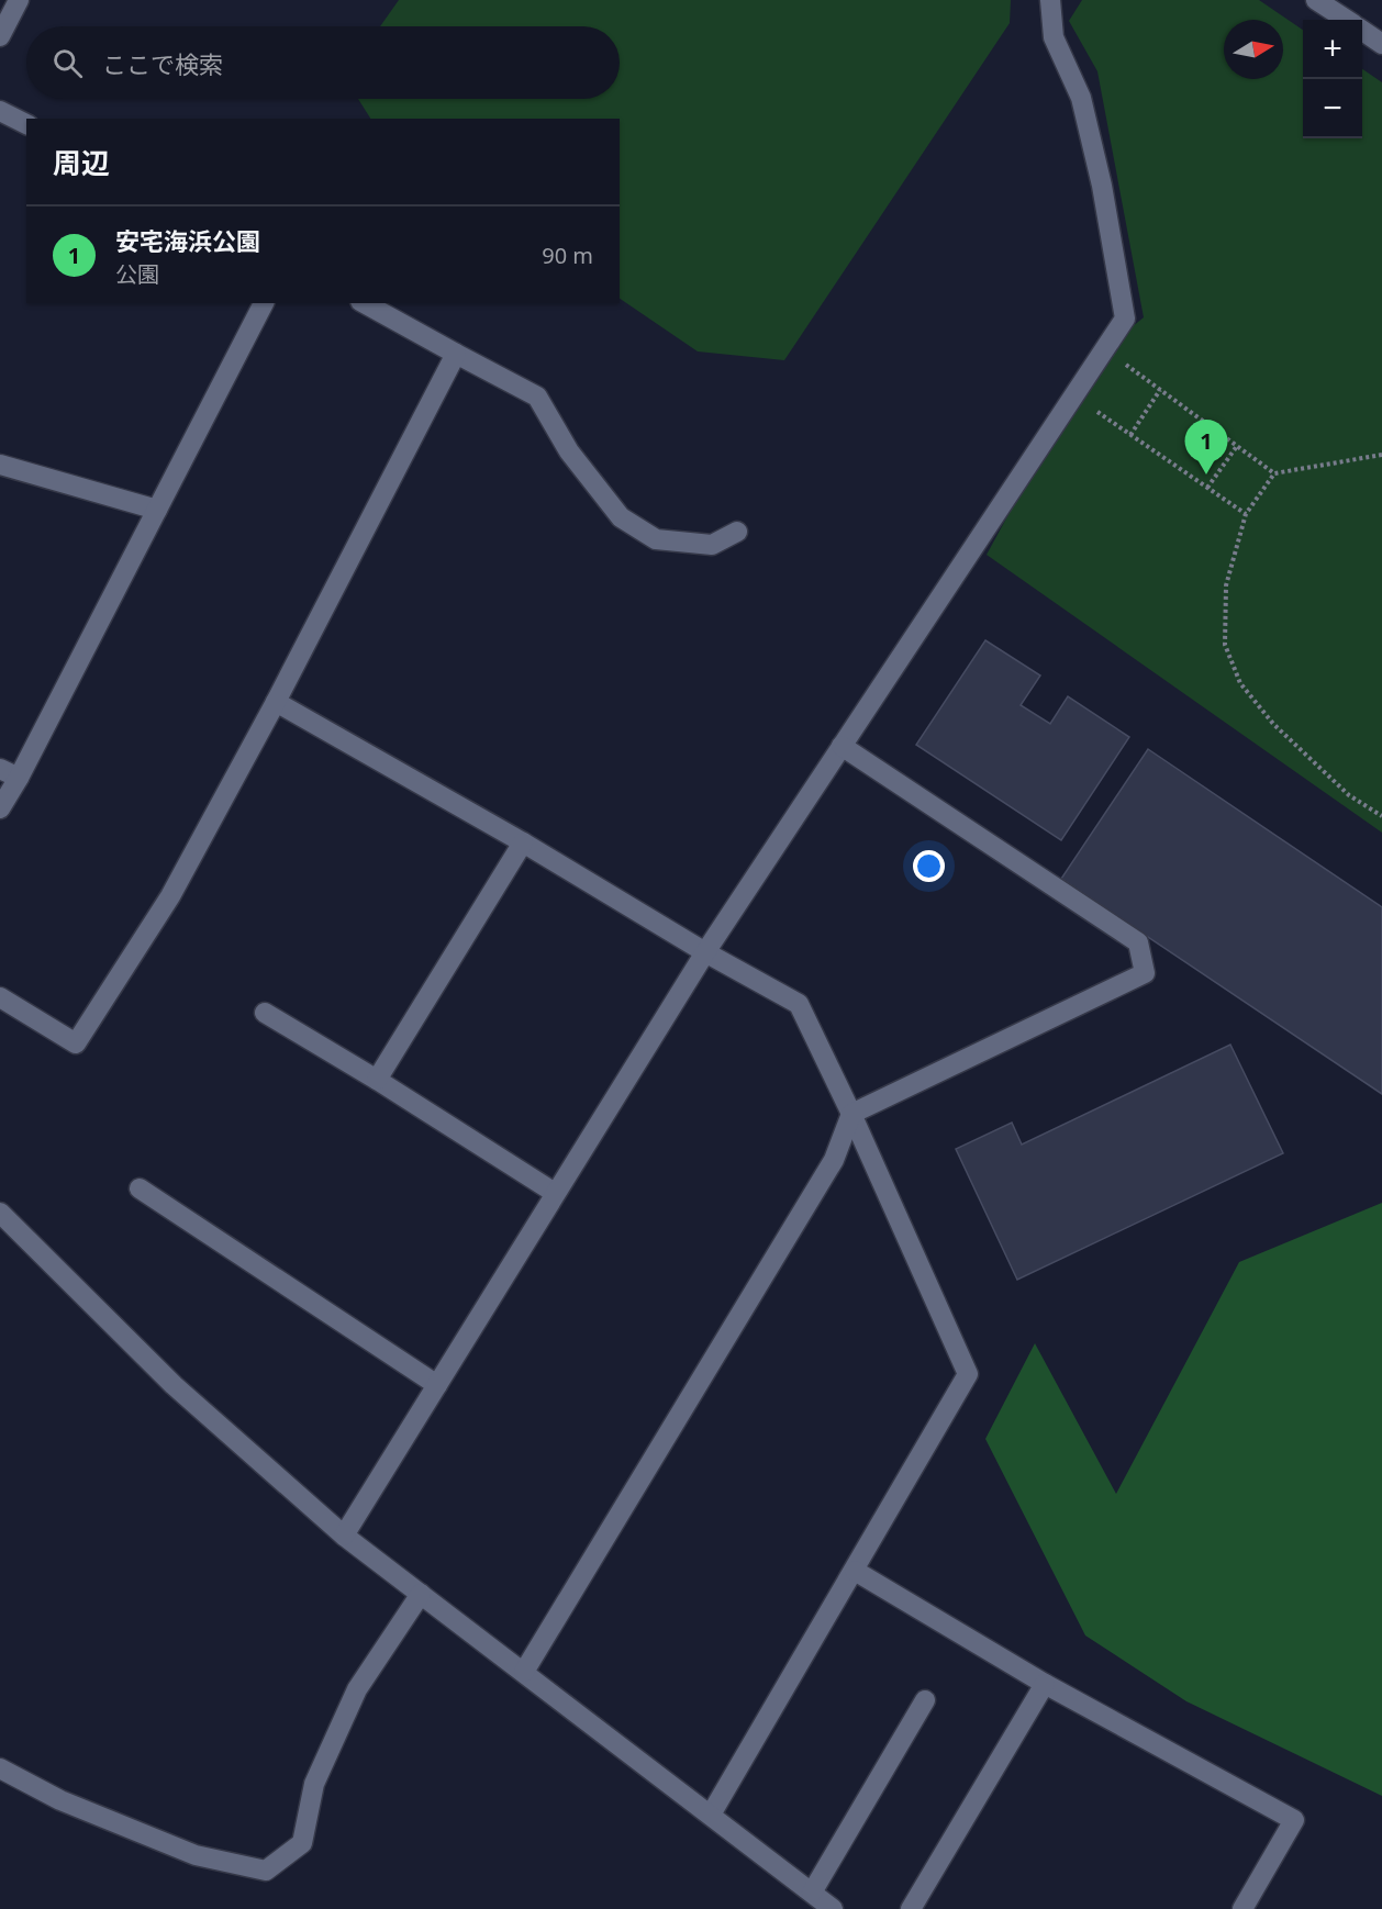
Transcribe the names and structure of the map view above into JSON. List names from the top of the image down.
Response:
{
  "north": "right",
  "page": {
    "map_buttons": ["+", "−"],
    "search": "ここで検索",
    "heading": "周辺",
    "list": [
      {
        "mark": "1",
        "name": "安宅海浜公園",
        "note": "公園",
        "value": "90 m"
      }
    ],
    "pins": "1"
  }
}
